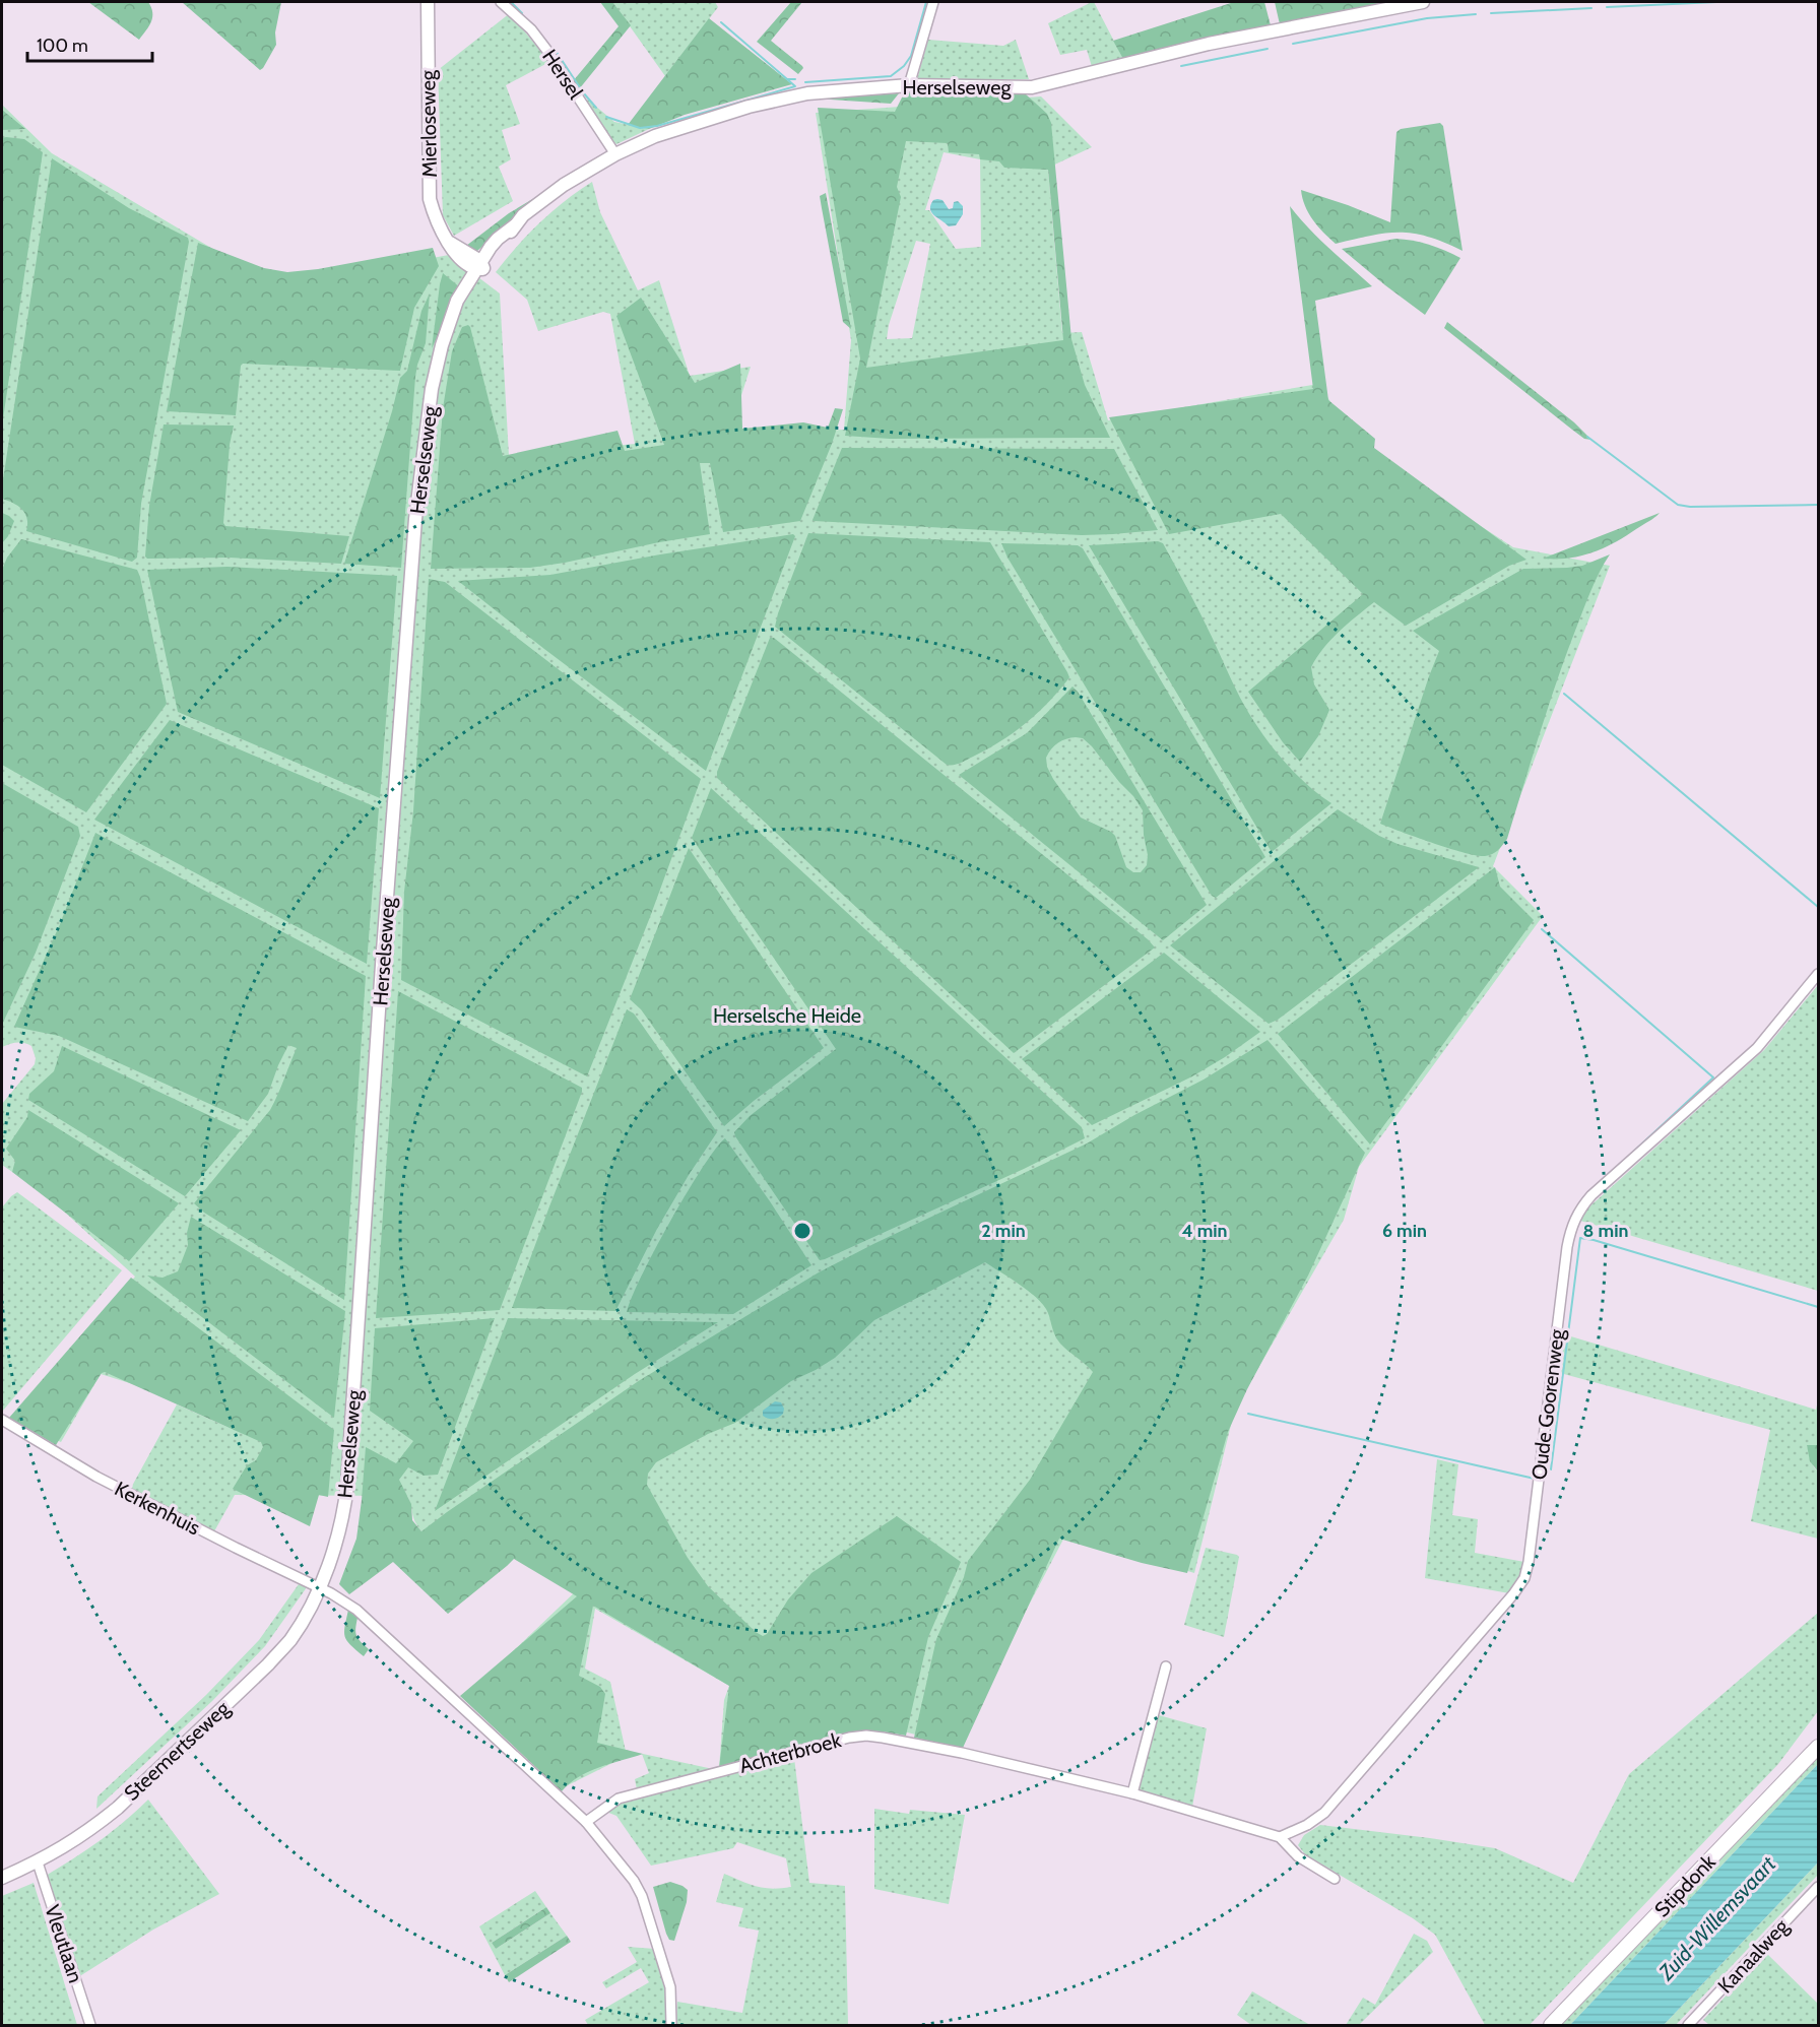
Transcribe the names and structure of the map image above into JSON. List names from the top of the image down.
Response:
{
  "streets": {
    "main road": ["Stipdonk"],
    "street": [
      "Hersel",
      "Herselseweg",
      "Mierloseweg",
      "Oude Goorenweg",
      "Kerkenhuis",
      "Steemertseweg",
      "Achterbroek",
      "Vleutlaan",
      "Kanaalweg"
    ]
  },
  "crossings": [
    ["Hersel", "Herselseweg"],
    ["Herselseweg", "Mierloseweg"],
    ["Herselseweg", "Kerkenhuis"],
    ["Herselseweg", "Steemertseweg"],
    ["Oude Goorenweg", "Achterbroek"],
    ["Kerkenhuis", "Steemertseweg"],
    ["Steemertseweg", "Vleutlaan"]
  ],
  "water": ["Zuid-Willemsvaart"],
  "parks": ["Herselsche Heide"],
  "scale_bar": "100 m",
  "rings": [
    "2 min",
    "4 min",
    "6 min",
    "8 min"
  ]
}
